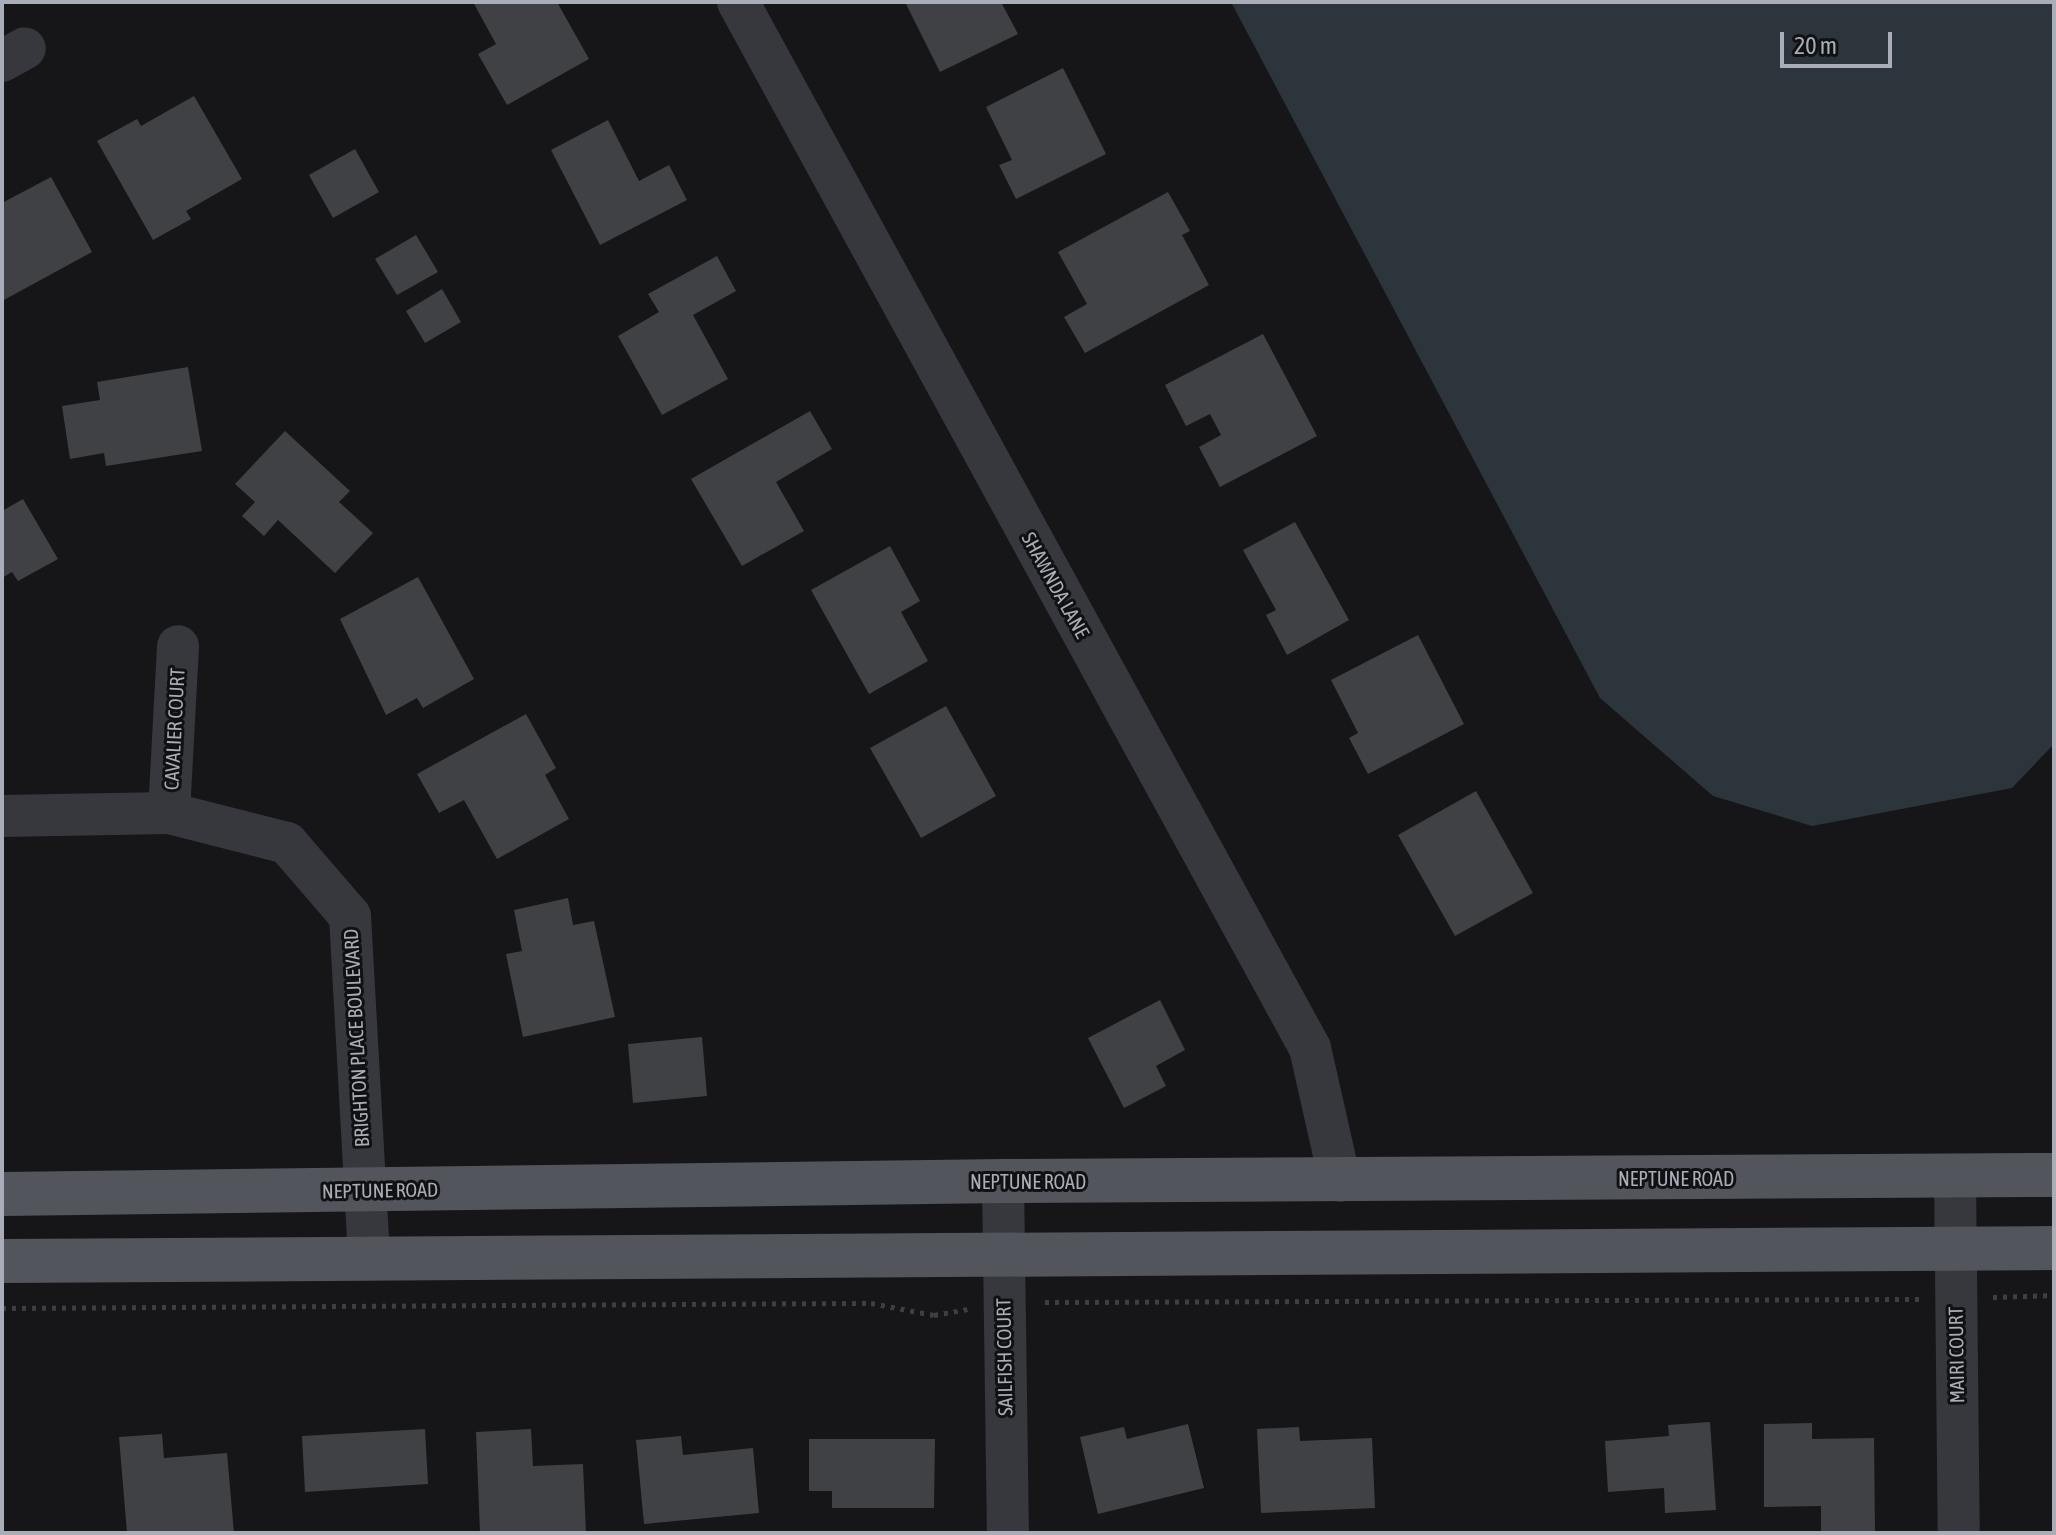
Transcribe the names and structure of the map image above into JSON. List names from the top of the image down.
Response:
{
  "streets": {
    "main road": ["NEPTUNE ROAD"],
    "street": [
      "SHAWNDA LANE",
      "CAVALIER COURT",
      "BRIGHTON PLACE BOULEVARD",
      "MAIRI COURT",
      "SAILFISH COURT"
    ]
  },
  "crossings": [
    ["SHAWNDA LANE", "NEPTUNE ROAD"],
    ["CAVALIER COURT", "BRIGHTON PLACE BOULEVARD"],
    ["BRIGHTON PLACE BOULEVARD", "NEPTUNE ROAD"],
    ["NEPTUNE ROAD", "MAIRI COURT"],
    ["NEPTUNE ROAD", "SAILFISH COURT"]
  ],
  "scale_bar": "20 m"
}
